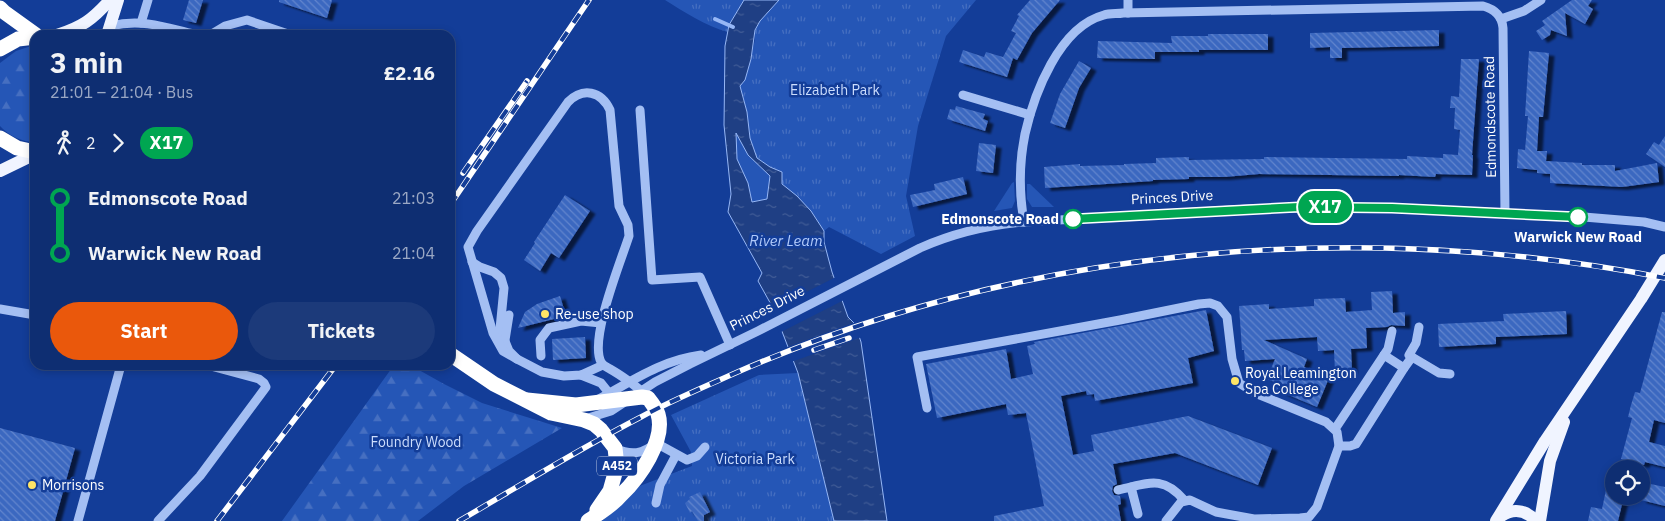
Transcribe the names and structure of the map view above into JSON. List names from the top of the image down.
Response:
{
  "streets": {
    "highway": ["Princes Drive", "A452"],
    "street": ["Edmondscote Road"]
  },
  "crossings": [
    ["Edmondscote Road", "Princes Drive"],
    ["Princes Drive", "A452"]
  ],
  "water": ["River Leam"],
  "parks": ["Elizabeth Park", "Foundry Wood", "Victoria Park"],
  "places": [
    "Warwick New Road",
    "Edmonscote Road",
    "Re-use shop",
    "Royal Leamington Spa College",
    "Morrisons"
  ],
  "lines": ["bus line X17"],
  "page": {
    "on_map": "X17",
    "heading": ["3 min", "21:01 – 21:04 · Bus", "£2.16"],
    "legs": ["2", "X17"],
    "list": [
      {
        "name": "Edmonscote Road",
        "value": "21:03"
      },
      {
        "name": "Warwick New Road",
        "value": "21:04"
      }
    ],
    "buttons": ["Start", "Tickets"]
  }
}
